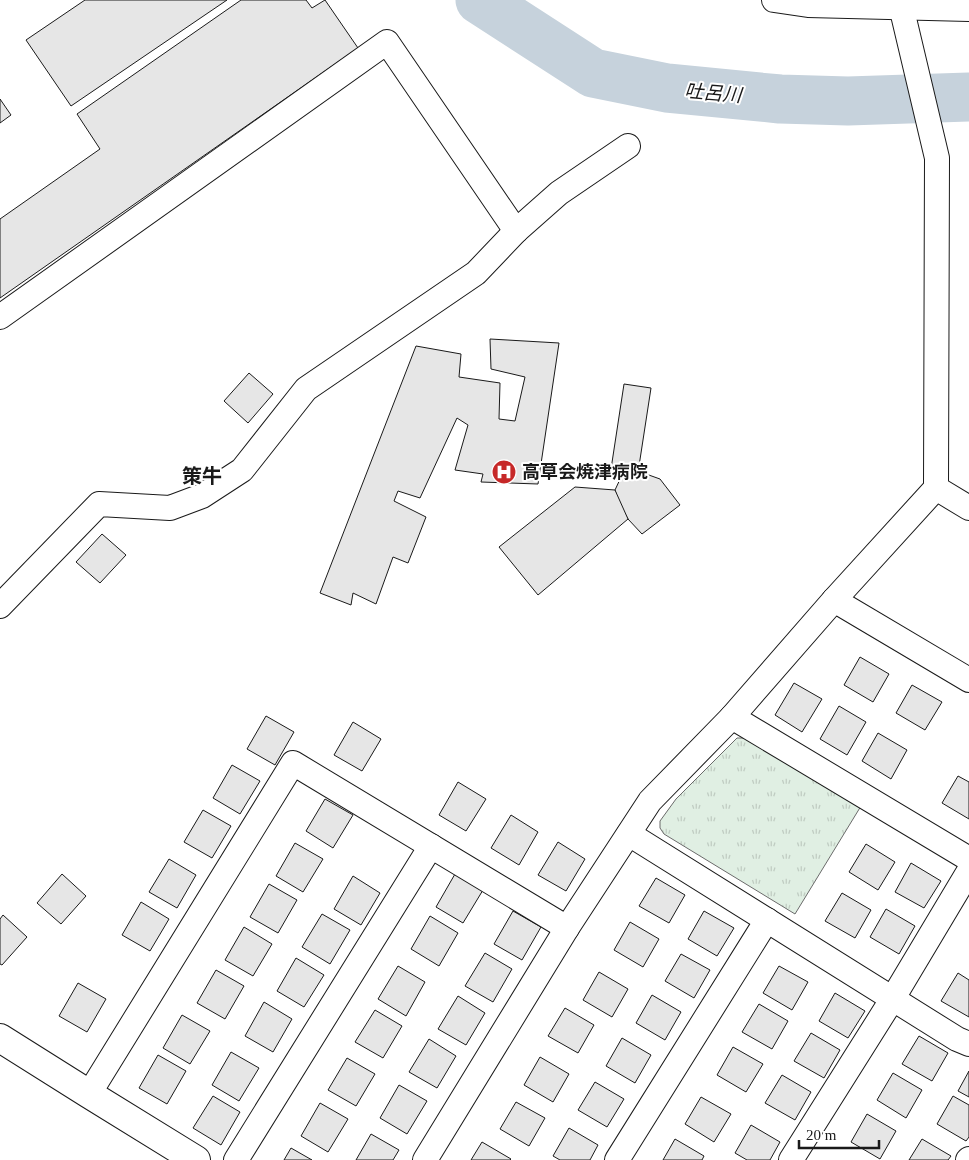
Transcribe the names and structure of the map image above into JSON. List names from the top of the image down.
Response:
{
  "districts": ["策牛"],
  "water": ["吐呂川"],
  "places": {
    "hospital": ["高草会焼津病院"]
  },
  "scale_bar": "20 m"
}
